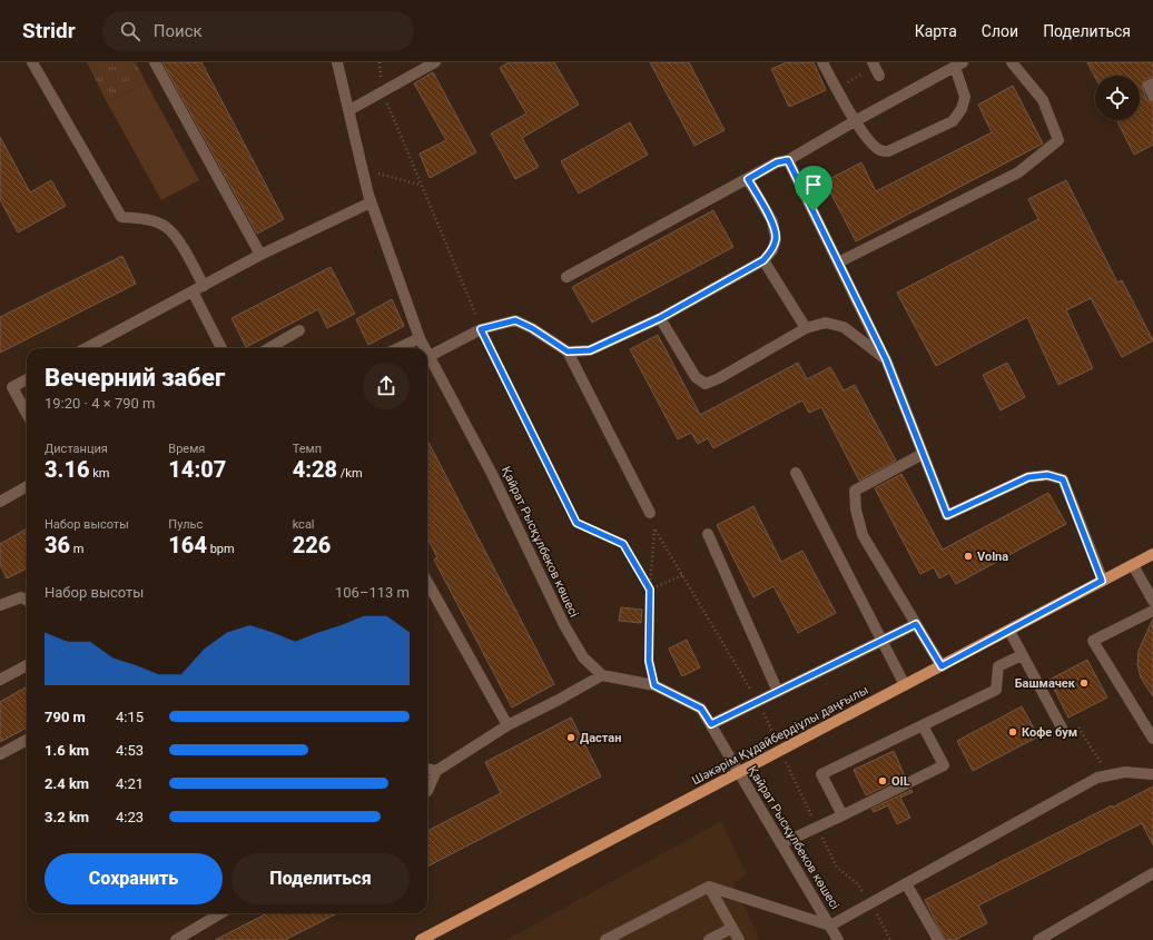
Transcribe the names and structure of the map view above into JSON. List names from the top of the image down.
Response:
{
  "streets": {
    "main road": ["Шәкәрім Құдайбердіұлы даңғылы"],
    "street": ["Қайрат Рысқұлбеков көшесі"]
  },
  "crossings": [
    ["Қайрат Рысқұлбеков көшесі", "Шәкәрім Құдайбердіұлы даңғылы"]
  ],
  "places": [
    "Volna",
    "Башмачек",
    "Кофе бум",
    "Дастан",
    "OIL"
  ],
  "page": {
    "header": "Stridr",
    "search": "Поиск",
    "nav": ["Карта", "Слои", "Поделиться"],
    "heading": ["Вечерний забег", "19:20 · 4 × 790 m"],
    "stats": [
      ["Дистанция", "3.16 km"],
      ["Время", "14:07"],
      ["Темп", "4:28 /km"],
      ["Набор высоты", "36 m"],
      ["Пульс", "164 bpm"],
      ["kcal", "226"]
    ],
    "chart": ["Набор высоты", "106–113 m"],
    "list": [
      {
        "name": "790 m",
        "note": "4:15"
      },
      {
        "name": "1.6 km",
        "note": "4:53"
      },
      {
        "name": "2.4 km",
        "note": "4:21"
      },
      {
        "name": "3.2 km",
        "note": "4:23"
      }
    ],
    "buttons": ["Сохранить", "Поделиться"]
  }
}
